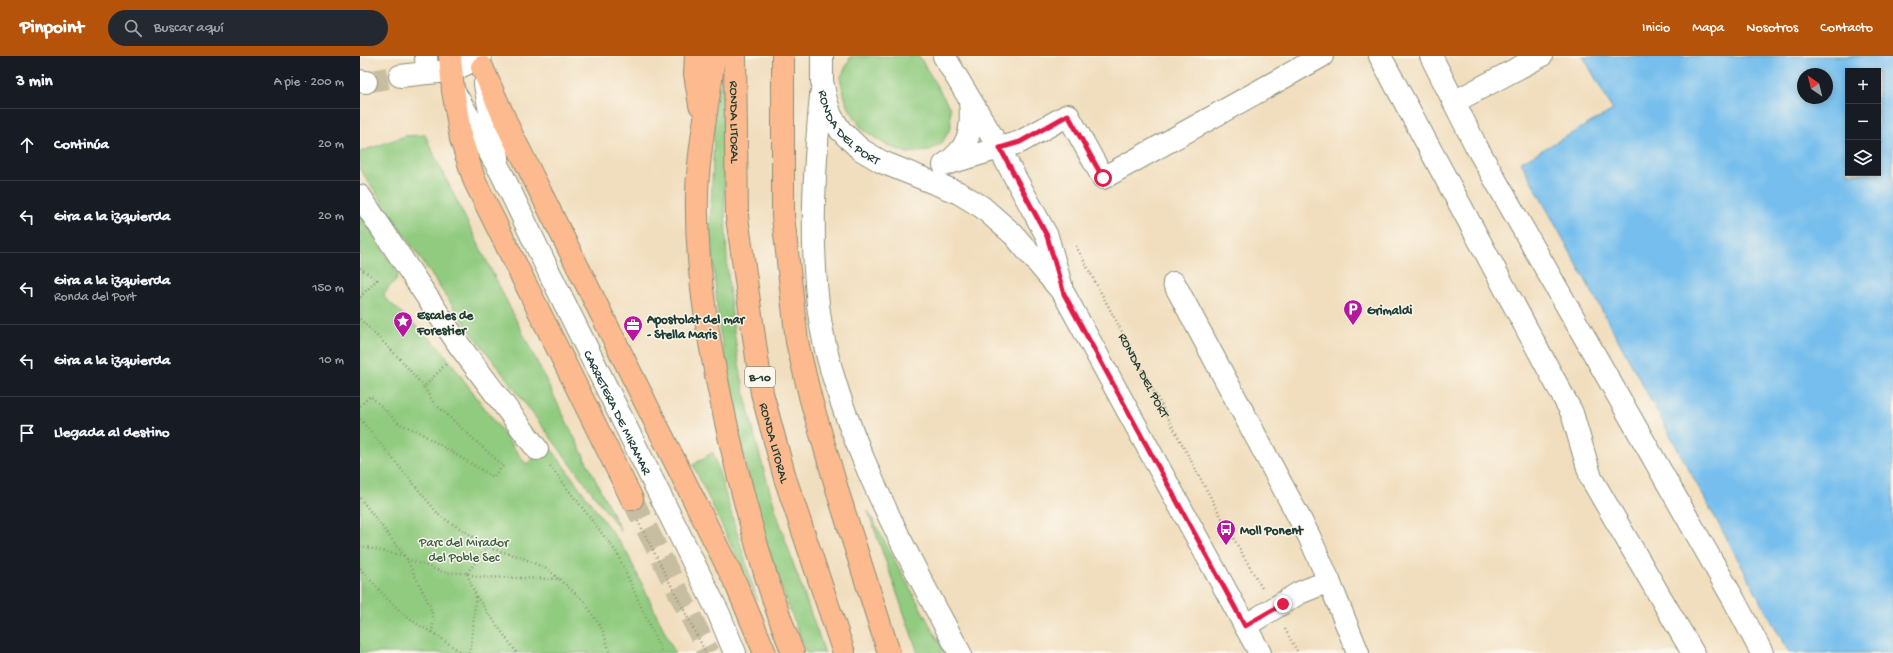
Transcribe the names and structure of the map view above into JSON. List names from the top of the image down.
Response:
{
  "streets": {
    "highway": ["RONDA LITORAL", "B-10"],
    "street": ["RONDA DEL PORT", "CARRETERA DE MIRAMAR"]
  },
  "parks": ["Parc del Mirador del Poble Sec"],
  "places": {
    "parking": ["Grimaldi"],
    "place": ["Escales de Forestier"],
    "office": ["Apostolat del mar - Stella Maris"],
    "bus stop": ["Moll Ponent"]
  },
  "north": "top left",
  "page": {
    "header": "Pinpoint",
    "search": "Buscar aquí",
    "nav": [
      "Inicio",
      "Mapa",
      "Nosotros",
      "Contacto"
    ],
    "heading": ["3 min", "A pie · 200 m"],
    "map_buttons": ["+", "−"],
    "list": [
      ["Continúa", "20 m"],
      ["Gira a la izquierda", "20 m"],
      ["Gira a la izquierda", "Ronda del Port", "150 m"],
      ["Gira a la izquierda", "10 m"],
      "Llegada al destino"
    ]
  }
}
